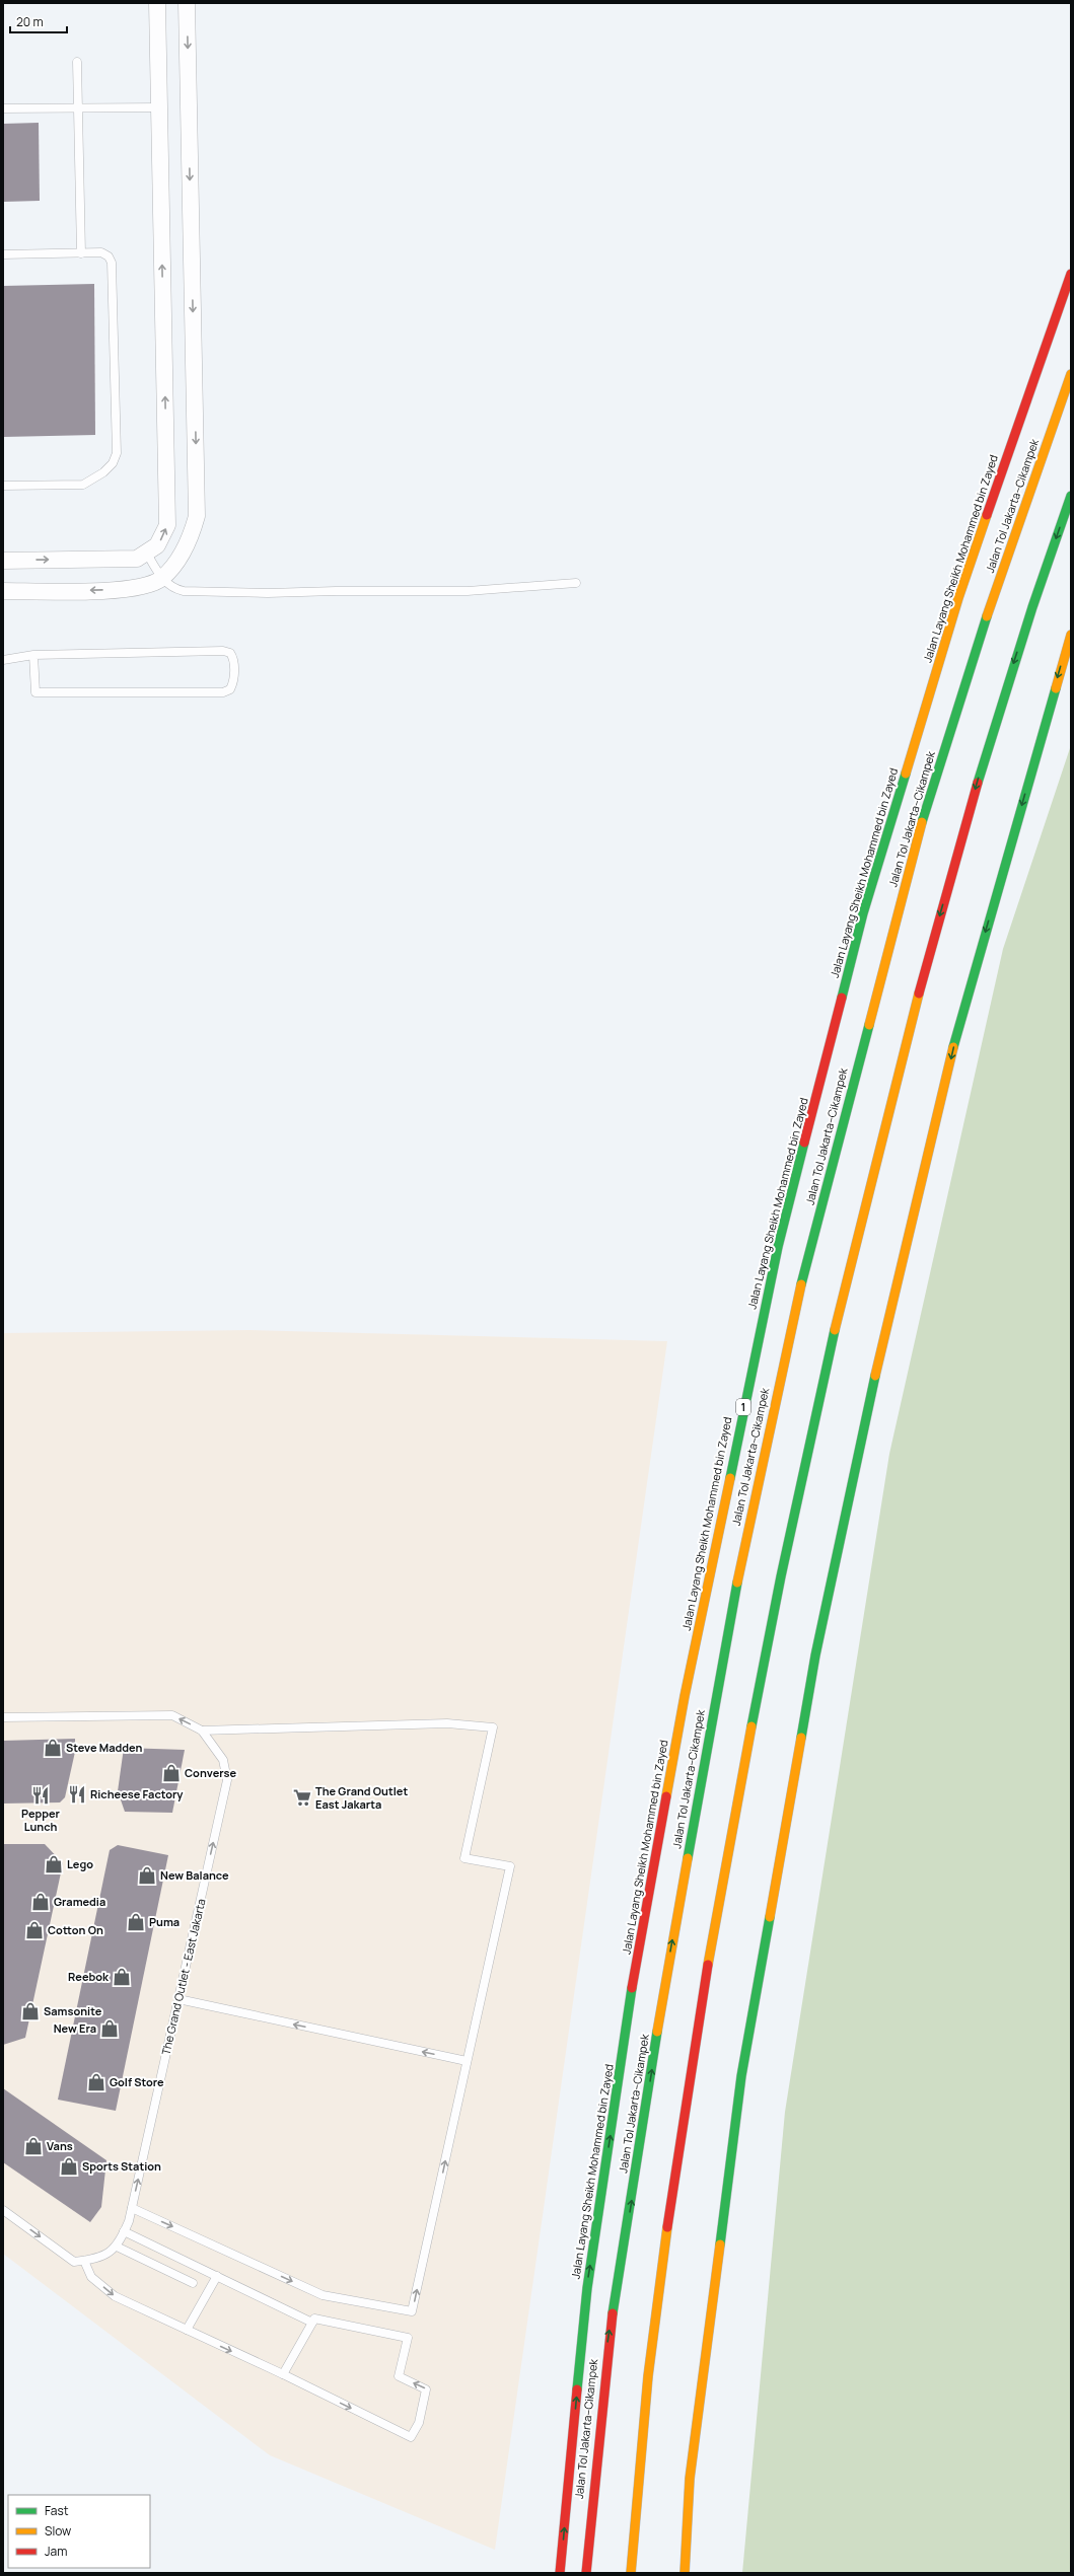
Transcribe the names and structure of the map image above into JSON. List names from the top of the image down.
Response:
{
  "streets": {
    "highway": ["Jalan Tol Jakarta–Cikampek", "Jalan Layang Sheikh Mohammed bin Zayed", "1"],
    "lane": ["The Grand Outlet - East Jakarta"]
  },
  "places": {
    "shop": [
      "Steve Madden",
      "Converse",
      "Lego",
      "New Balance",
      "Gramedia",
      "Puma",
      "Cotton On",
      "Reebok",
      "Samsonite",
      "New Era",
      "Golf Store",
      "Vans",
      "Sports Station"
    ],
    "restaurant": ["Richeese Factory", "Pepper Lunch"],
    "supermarket": ["The Grand Outlet East Jakarta"]
  },
  "legend": ["Fast", "Slow", "Jam"],
  "scale_bar": "20 m"
}
